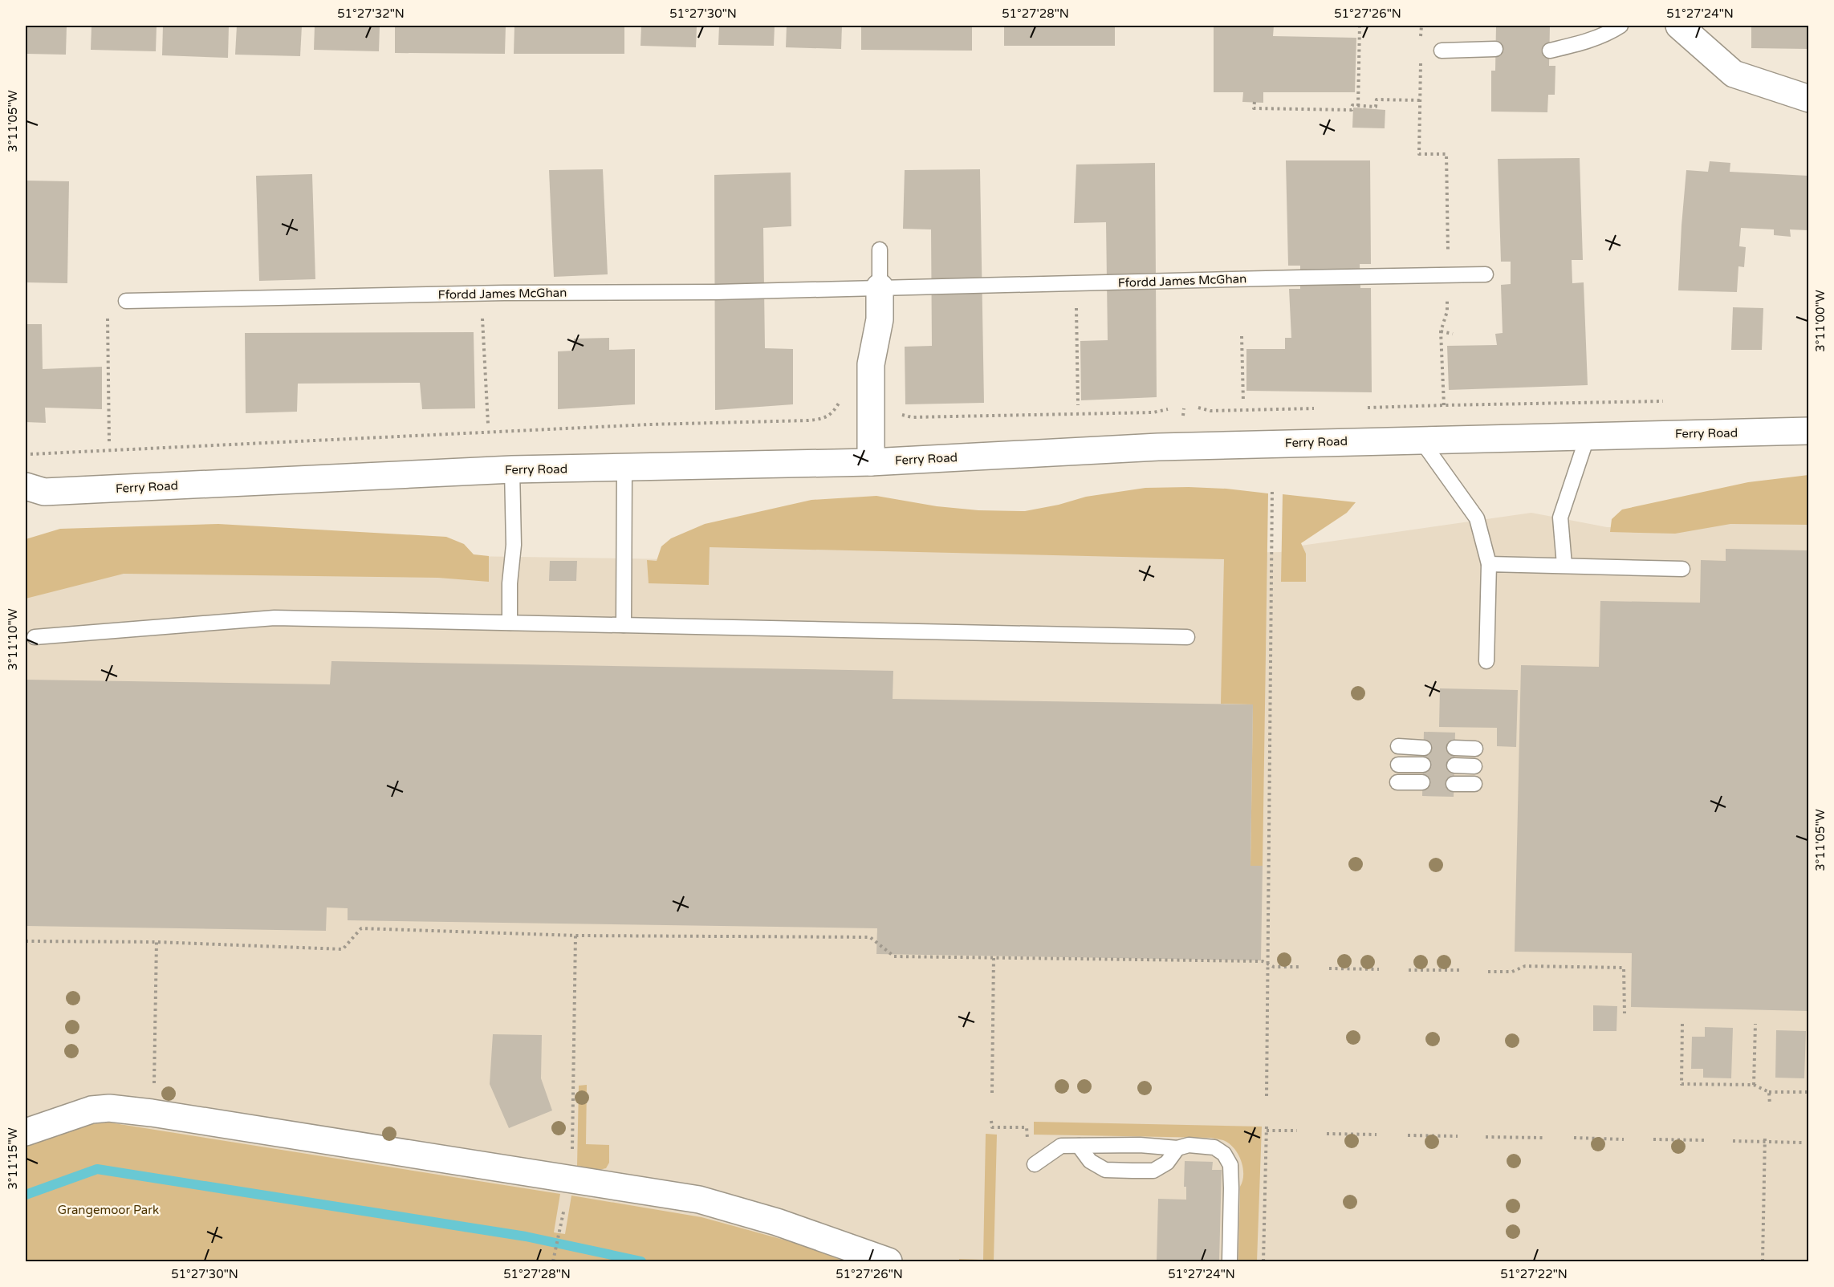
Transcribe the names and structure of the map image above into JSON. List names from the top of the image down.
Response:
{
  "streets": {
    "street": ["Ferry Road"],
    "lane": ["Ffordd James McGhan"]
  },
  "parks": ["Grangemoor Park"],
  "coordinates": [
    "51°27'32\"N",
    "51°27'30\"N",
    "51°27'28\"N",
    "51°27'26\"N",
    "51°27'24\"N",
    "3°11'05\"W",
    "3°11'00\"W",
    "3°11'10\"W",
    "3°11'15\"W",
    "51°27'22\"N"
  ]
}
